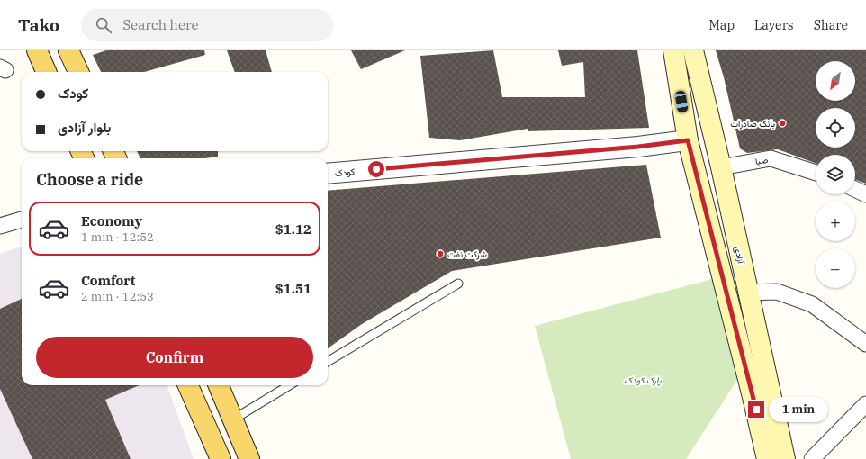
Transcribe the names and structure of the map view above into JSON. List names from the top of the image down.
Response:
{
  "streets": {
    "main road": ["آزادی"],
    "street": ["صبا", "کودک"]
  },
  "crossings": [
    ["صبا", "آزادی"]
  ],
  "parks": ["پارک کودک"],
  "places": ["بانک صادرات", "شرکت نفت"],
  "north": "bottom left",
  "page": {
    "header": "Tako",
    "search": "Search here",
    "nav": ["Map", "Layers", "Share"],
    "map_buttons": ["+", "−"],
    "banner": ["کودک", "بلوار آزادی"],
    "heading": "Choose a ride",
    "list": [
      {
        "name": "Economy",
        "note": "1 min · 12:52",
        "value": "$1.12"
      },
      {
        "name": "Comfort",
        "note": "2 min · 12:53",
        "value": "$1.51"
      }
    ],
    "buttons": "Confirm",
    "bubble": "1 min"
  }
}
